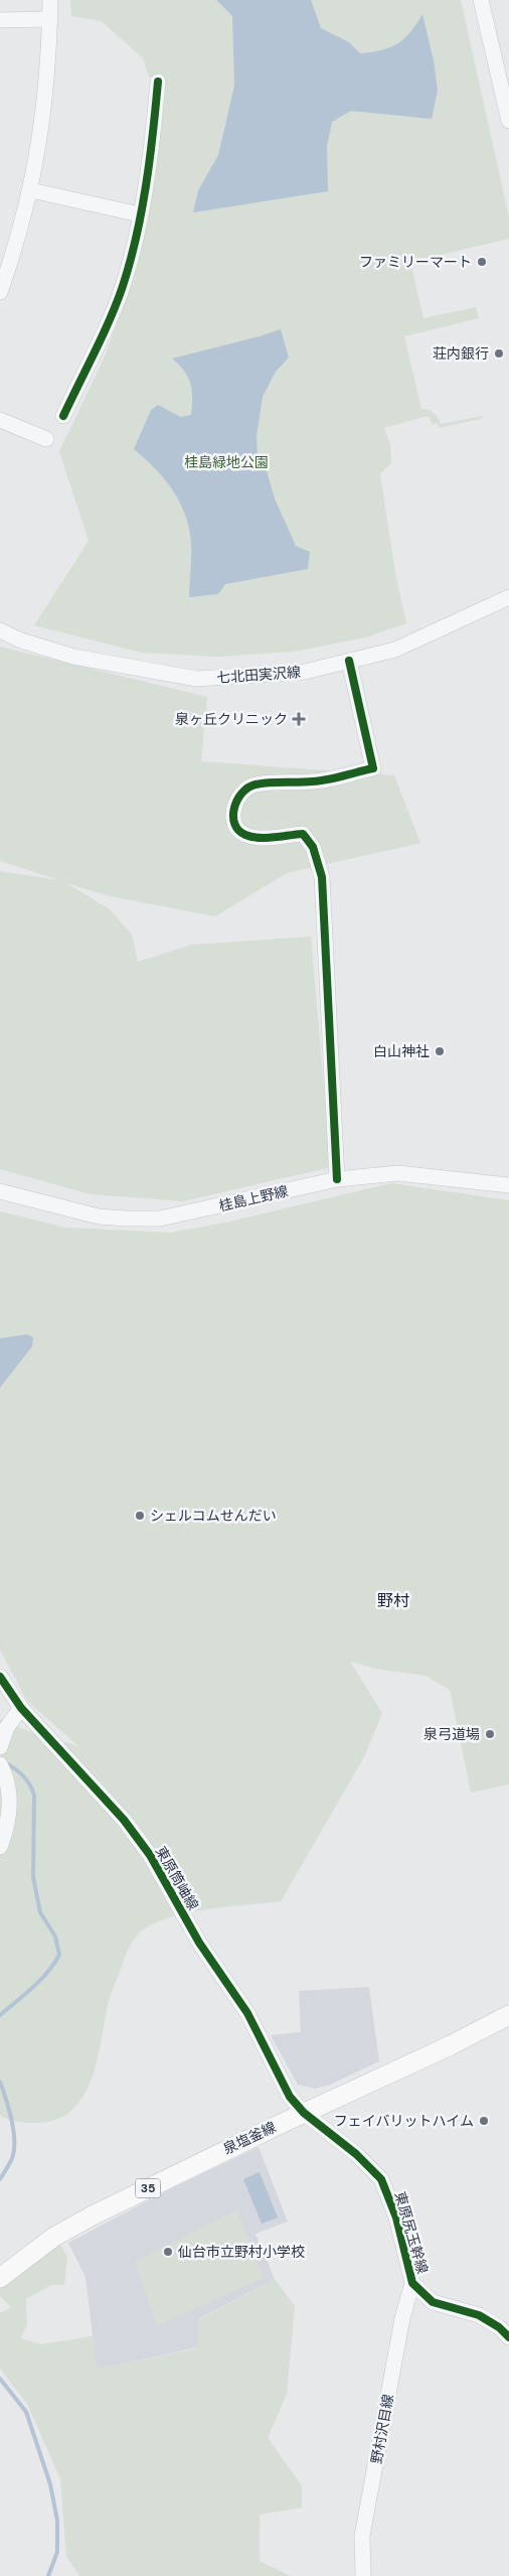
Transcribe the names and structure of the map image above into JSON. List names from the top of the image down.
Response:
{
  "streets": {
    "main road": ["泉塩釜線", "35"],
    "street": [
      "七北田実沢線",
      "桂島上野線",
      "東原筒岫線",
      "東原尻玉幹線",
      "野村沢目線"
    ]
  },
  "crossings": [
    ["東原筒岫線", "泉塩釜線"],
    ["東原筒岫線", "東原尻玉幹線"],
    ["泉塩釜線", "東原尻玉幹線"],
    ["東原尻玉幹線", "野村沢目線"]
  ],
  "districts": ["野村"],
  "parks": ["桂島緑地公園"],
  "places": {
    "other": [
      "ファミリーマート",
      "荘内銀行",
      "白山神社",
      "シェルコムせんだい",
      "泉弓道場",
      "フェイバリットハイム",
      "仙台市立野村小学校"
    ],
    "health": ["泉ヶ丘クリニック"]
  }
}
